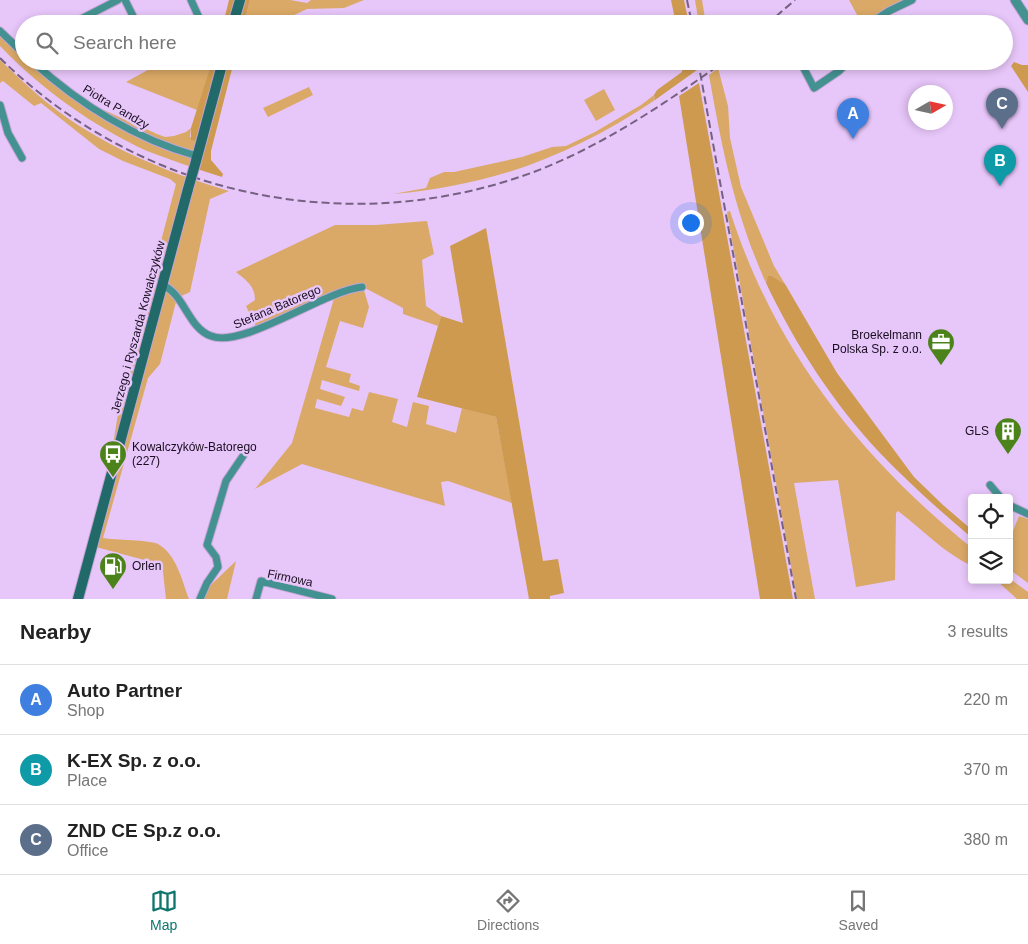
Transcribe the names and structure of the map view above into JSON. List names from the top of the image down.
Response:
{
  "streets": {
    "main road": ["Jerzego i Ryszarda Kowalczyków"],
    "street": ["Piotra Pandzy", "Stefana Batorego", "Firmowa"]
  },
  "crossings": [
    ["Piotra Pandzy", "Jerzego i Ryszarda Kowalczyków"],
    ["Stefana Batorego", "Jerzego i Ryszarda Kowalczyków"]
  ],
  "places": {
    "office": ["Broekelmann Polska Sp. z o.o."],
    "building": ["GLS"],
    "bus stop": ["Kowalczyków-Batorego (227)"],
    "fuel station": ["Orlen"]
  },
  "north": "right",
  "page": {
    "search": "Search here",
    "pins": ["C", "A", "B"],
    "heading": ["Nearby", "3 results"],
    "list": [
      {
        "mark": "A",
        "name": "Auto Partner",
        "note": "Shop",
        "value": "220 m"
      },
      {
        "mark": "B",
        "name": "K-EX Sp. z o.o.",
        "note": "Place",
        "value": "370 m"
      },
      {
        "mark": "C",
        "name": "ZND CE Sp.z o.o.",
        "note": "Office",
        "value": "380 m"
      }
    ],
    "nav": ["Map", "Directions", "Saved"]
  }
}
